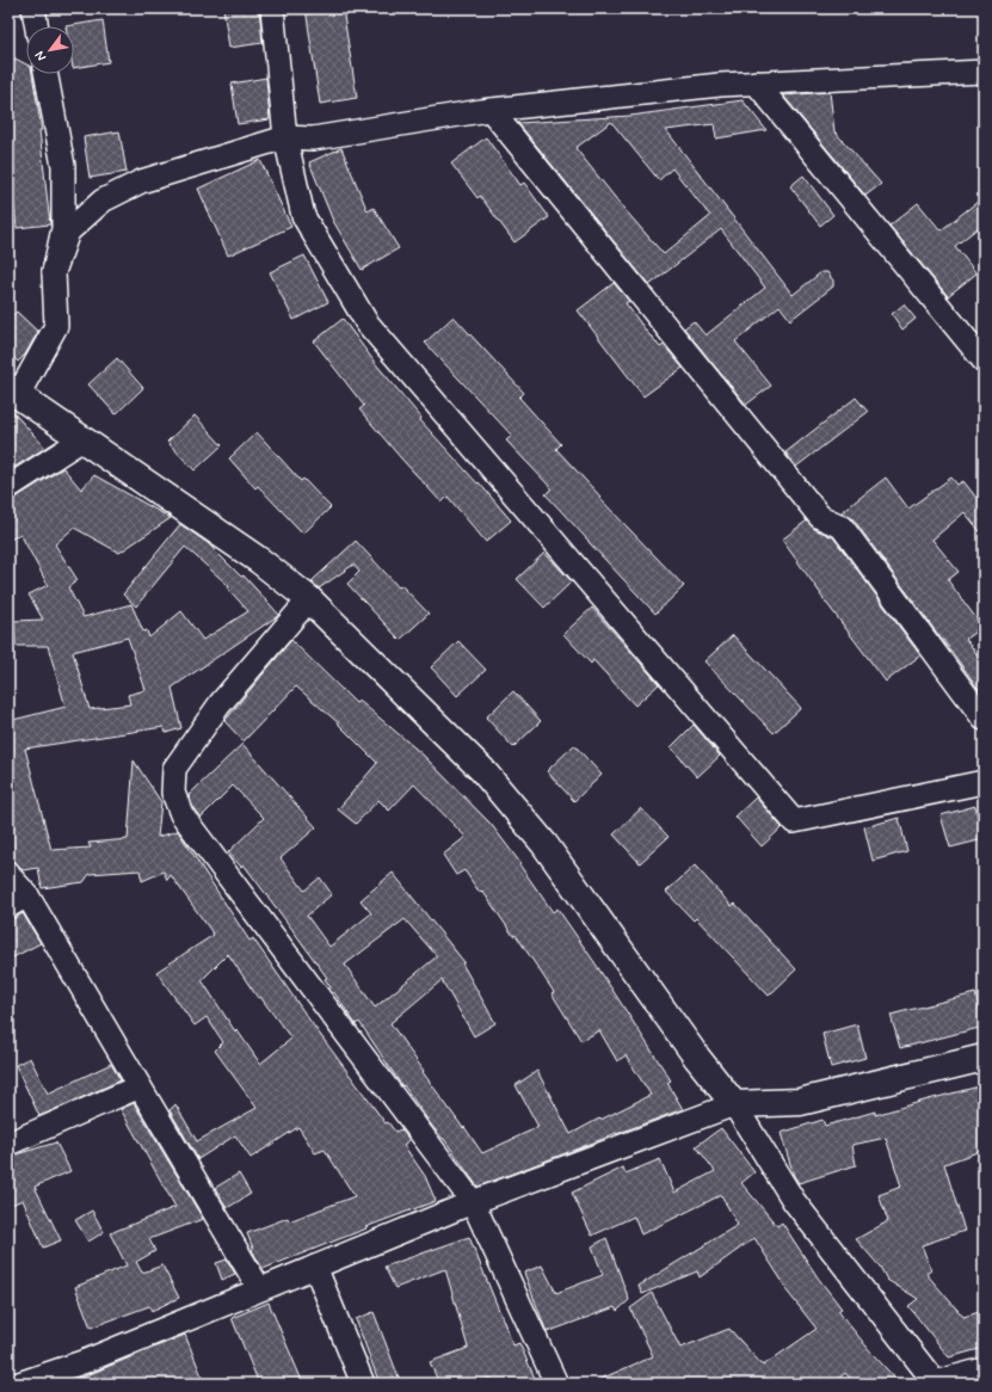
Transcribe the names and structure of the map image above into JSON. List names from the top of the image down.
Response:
{
  "north": "bottom left"
}
